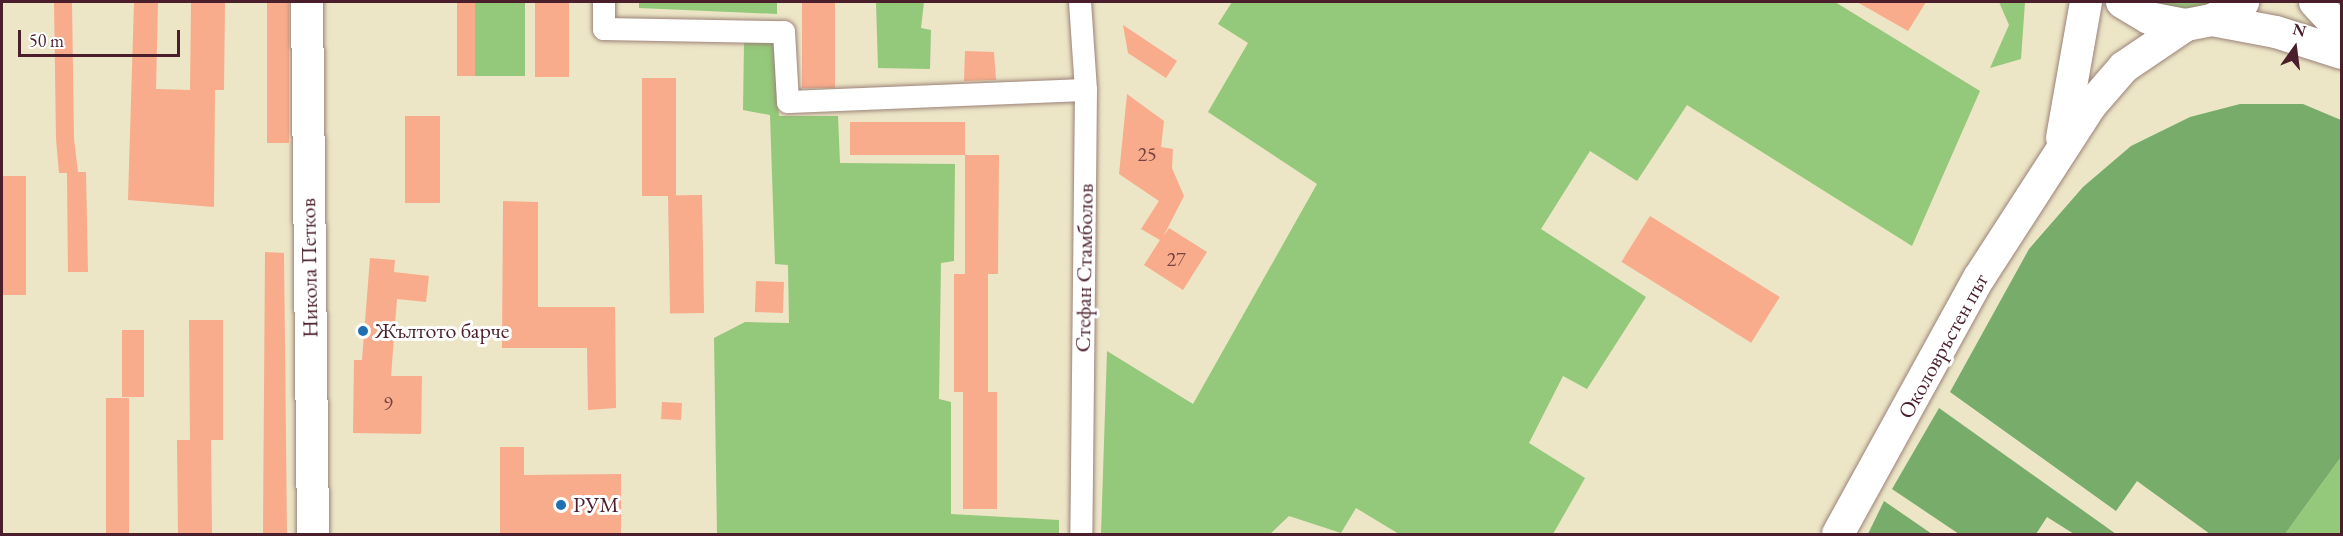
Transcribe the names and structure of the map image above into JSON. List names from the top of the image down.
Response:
{
  "streets": {
    "main road": ["Никола Петков", "Околовръстен път"],
    "street": ["Стефан Стамболов"]
  },
  "places": ["Жълтото барче", "РУМ"],
  "house_numbers": ["25", "27", "9"],
  "scale_bar": "50 m",
  "north": "top"
}
